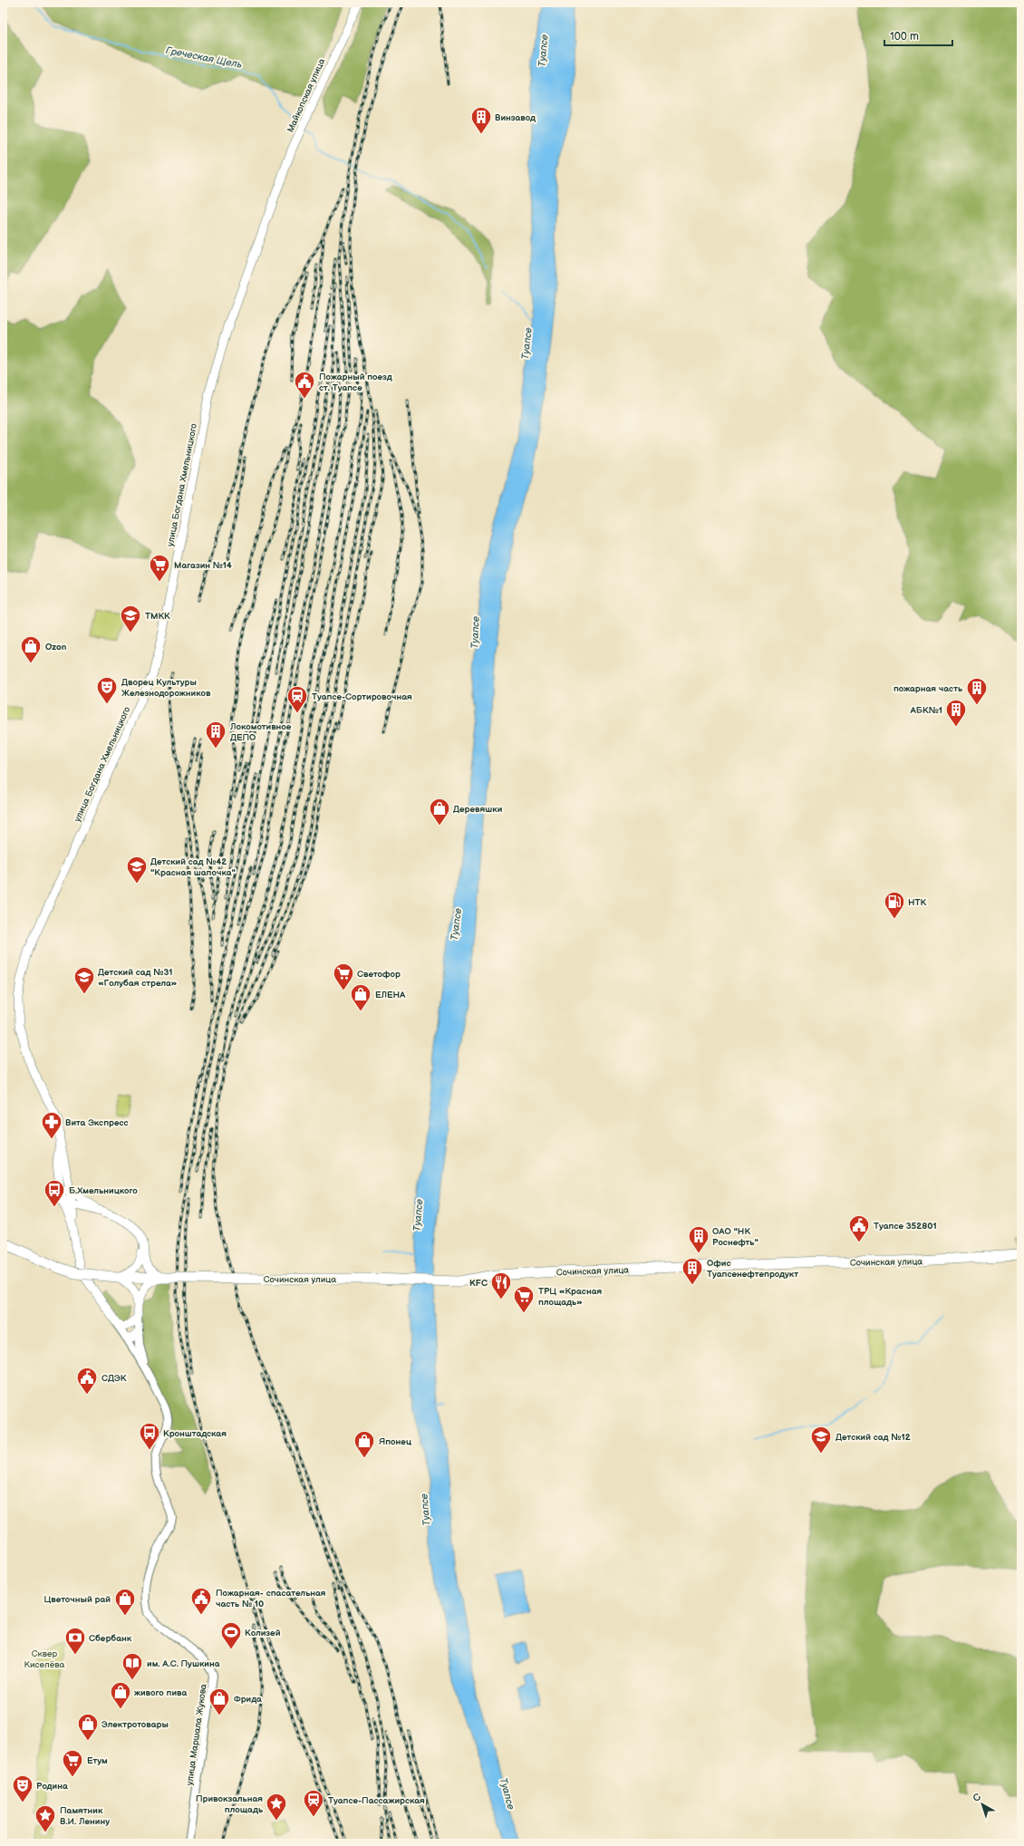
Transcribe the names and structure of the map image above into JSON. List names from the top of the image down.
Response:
{
  "streets": {
    "highway": ["Сочинская улица"],
    "main road": ["Майкопская улица", "улица Богдана Хмельницкого", "улица Маршала Жукова"]
  },
  "crossings": [
    ["Майкопская улица", "улица Богдана Хмельницкого"]
  ],
  "water": ["Туапсе", "Греческая Щель"],
  "parks": ["Сквер Киселёва"],
  "places": {
    "building": [
      "Винзавод",
      "пожарная часть",
      "АБК№1",
      "Локомотивное ДЕПО",
      "ОАО \"НК Роснефть\"",
      "Офис Туапсенефтепродукт"
    ],
    "public building": [
      "Пожарный поезд ст. Туапсе",
      "Туапсе 352801",
      "СДЭК",
      "Пожарная- спасательная часть № 10"
    ],
    "supermarket": [
      "Магазин №14",
      "Светофор",
      "ТРЦ «Красная площадь»",
      "Етум"
    ],
    "school or university": [
      "ТМКК",
      "Детский сад №42 \"Красная шапочка\"",
      "Детский сад №31 «Голубая стрела»",
      "Детский сад №12"
    ],
    "shop": [
      "Ozon",
      "Деревяшки",
      "ЕЛЕНА",
      "Японец",
      "Цветочный рай",
      "живого пива",
      "Фрида",
      "Электротовары"
    ],
    "theatre": ["Дворец Культуры Железнодорожников", "Родина"],
    "station": ["Туапсе-Сортировочная", "Туапсе-Пассажирская"],
    "fuel station": ["НТК"],
    "pharmacy": ["Вита Экспресс"],
    "bus stop": ["Б.Хмельницкого", "Кронштадская"],
    "restaurant": ["KFC"],
    "sports": ["Колизей"],
    "bank": ["Сбербанк"],
    "library": ["им. А.С. Пушкина"],
    "place": ["Привокзальная площадь", "Памятник В.И. Ленину"]
  },
  "scale_bar": "100 m",
  "north": "top left"
}
